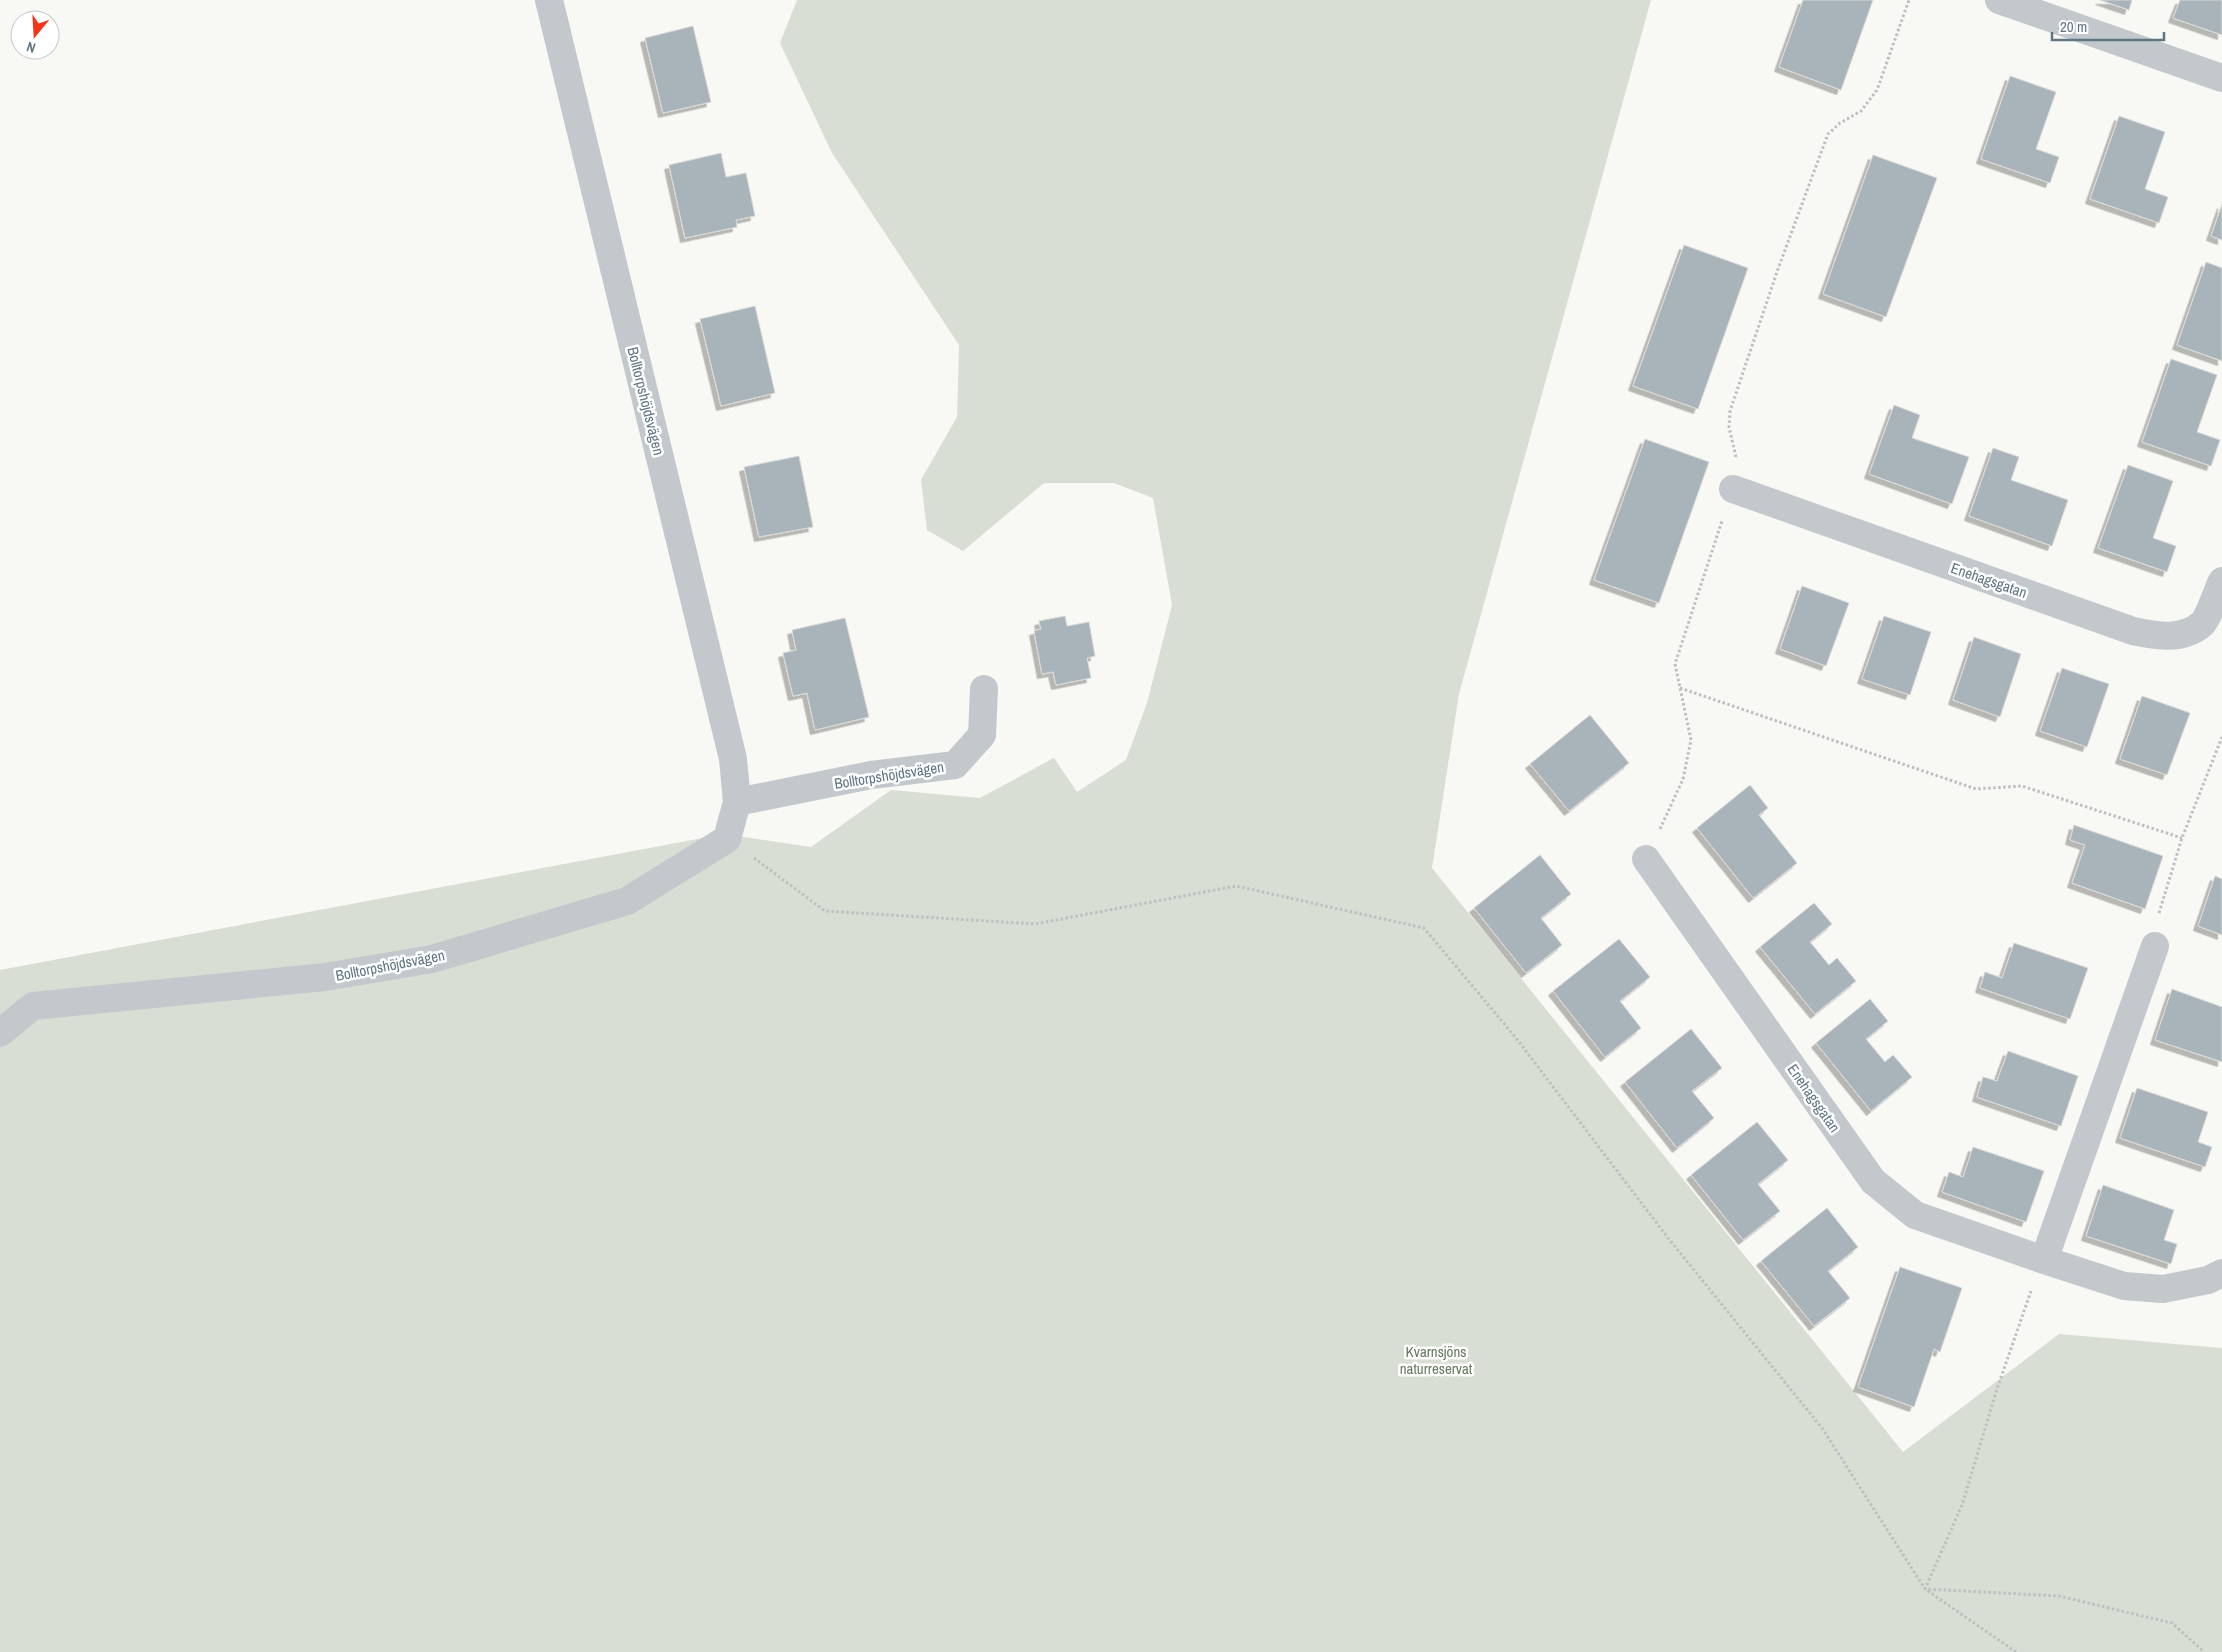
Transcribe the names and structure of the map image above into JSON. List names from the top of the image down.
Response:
{
  "streets": {
    "street": ["Bolltorpshöjdsvägen", "Enehagsgatan"]
  },
  "parks": ["Kvarnsjöns naturreservat"],
  "scale_bar": "20 m",
  "north": "bottom"
}
